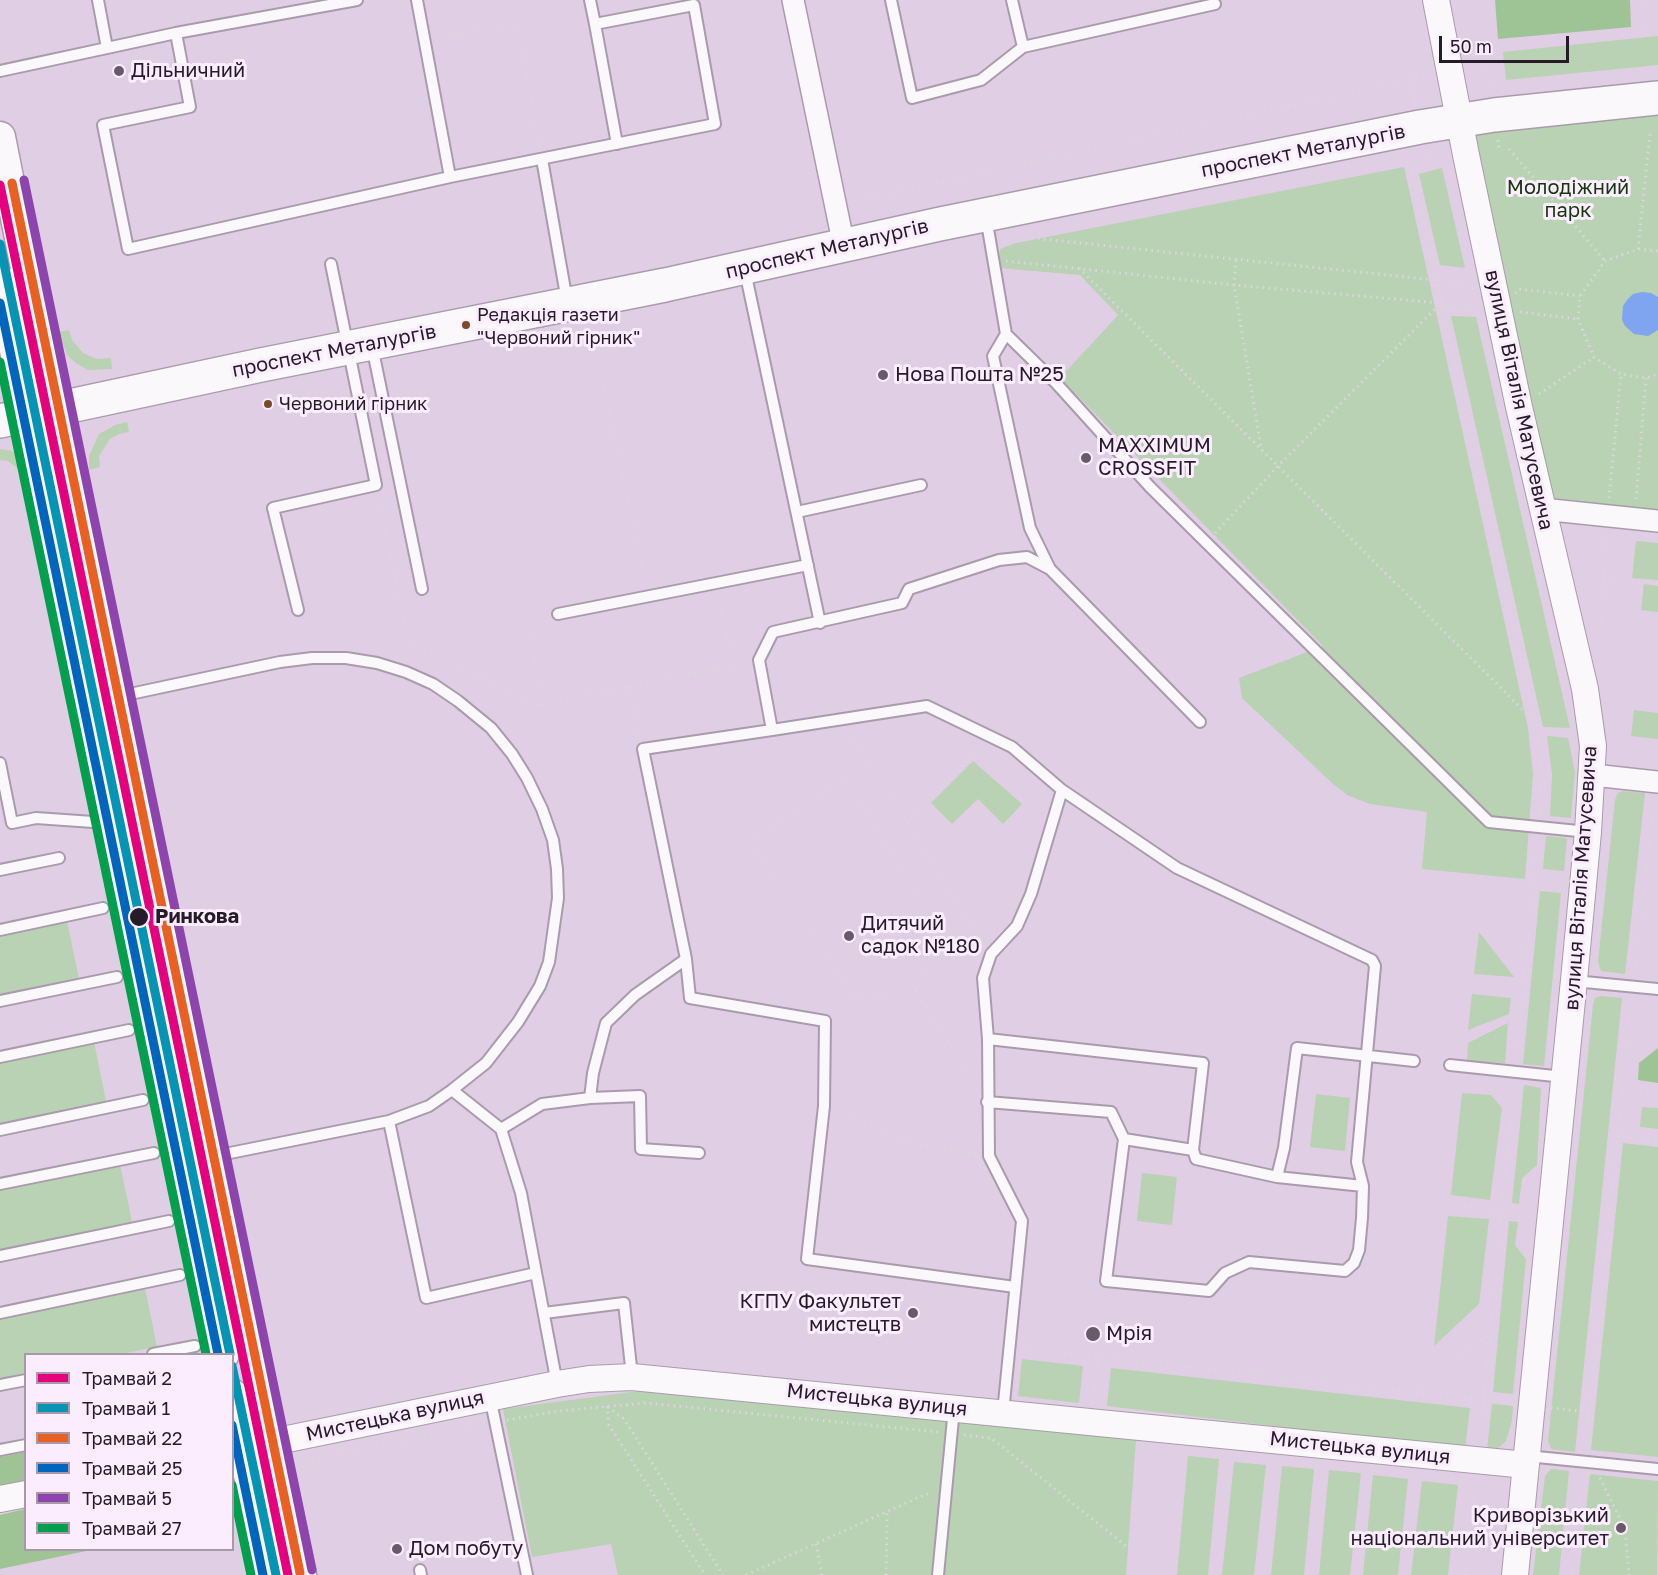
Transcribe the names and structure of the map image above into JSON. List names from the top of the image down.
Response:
{
  "streets": {
    "main road": ["проспект Металургів"],
    "street": ["вулиця Віталія Матусевича", "Мистецька вулиця"]
  },
  "crossings": [
    ["проспект Металургів", "вулиця Віталія Матусевича"],
    ["вулиця Віталія Матусевича", "Мистецька вулиця"]
  ],
  "parks": ["Молодіжний парк"],
  "places": [
    "Дільничний",
    "Редакція газети \"Червоний гірник\"",
    "Нова Пошта №25",
    "Червоний гірник",
    "MAXXIMUM CROSSFIT",
    "Ринкова",
    "Дитячий садок №180",
    "КГПУ Факультет мистецтв",
    "Мрія",
    "Криворізький національний університет",
    "Дом побуту"
  ],
  "lines": [
    "tram line 5",
    "tram line 22",
    "tram line 2",
    "tram line 1",
    "tram line 25",
    "tram line 27"
  ],
  "legend": [
    "Трамвай 2",
    "Трамвай 1",
    "Трамвай 22",
    "Трамвай 25",
    "Трамвай 5",
    "Трамвай 27"
  ],
  "scale_bar": "50 m"
}
